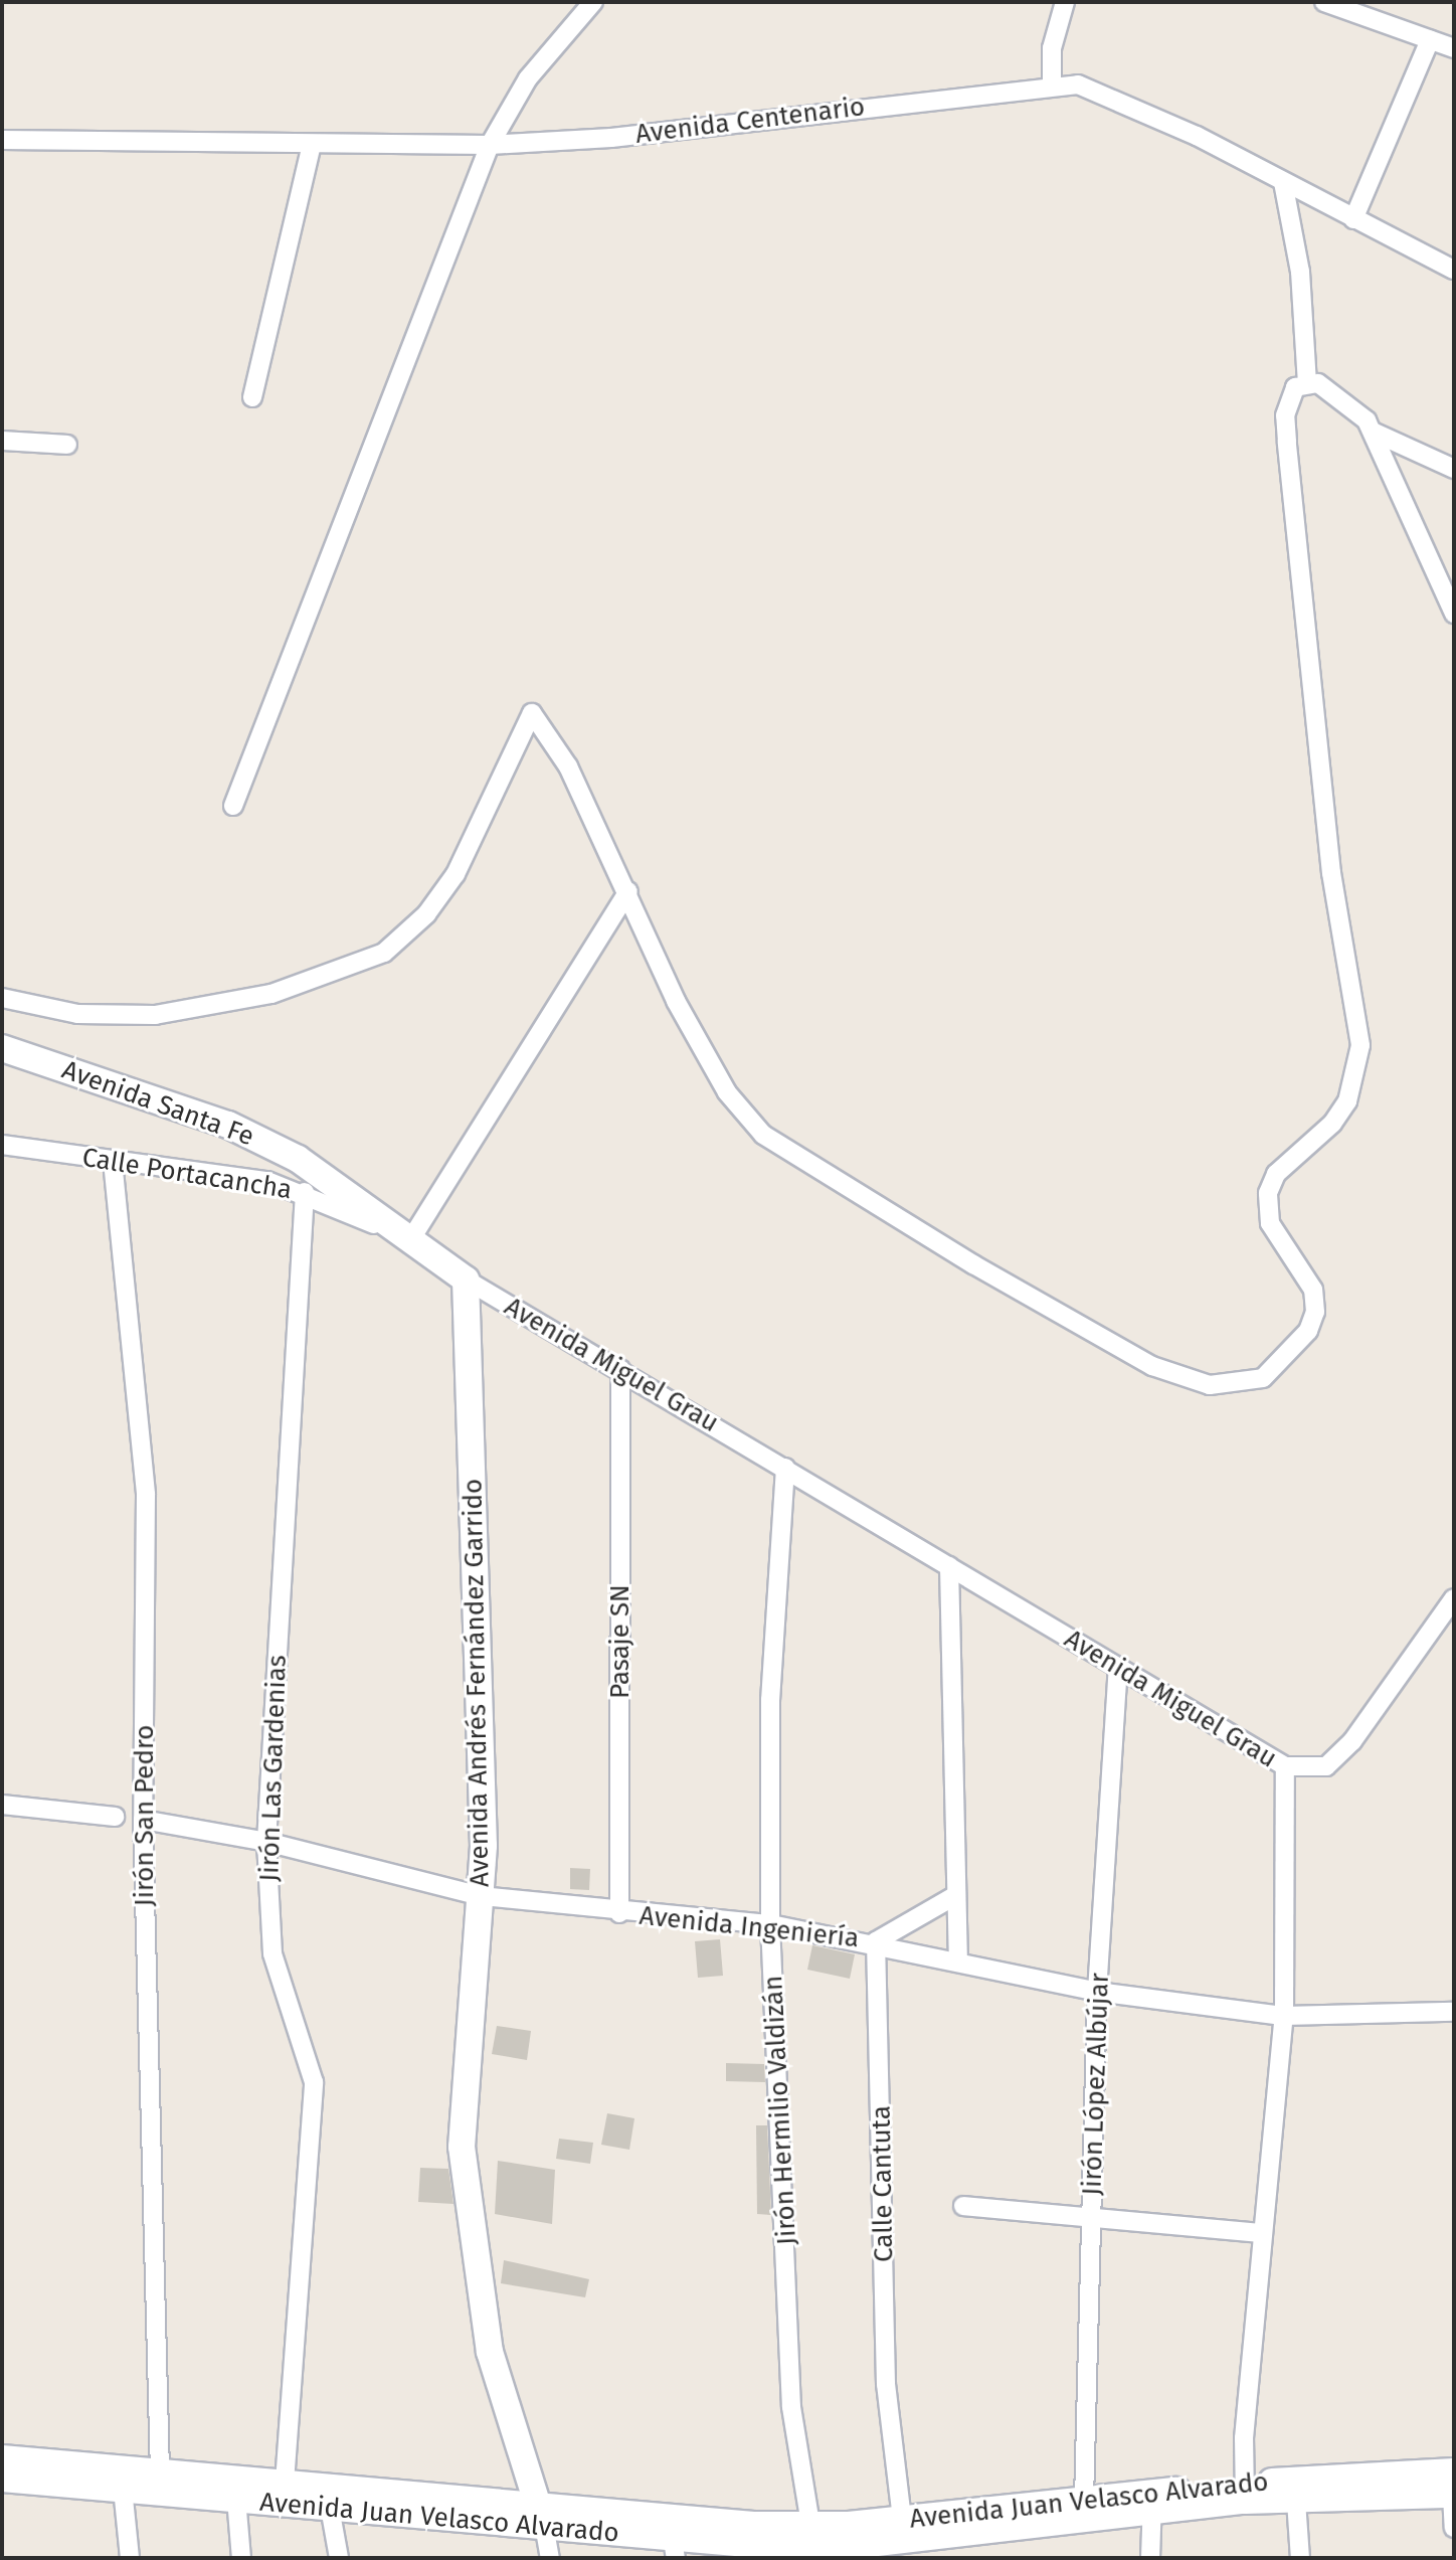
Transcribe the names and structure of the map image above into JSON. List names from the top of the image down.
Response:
{
  "streets": {
    "street": [
      "Avenida Centenario",
      "Avenida Santa Fe",
      "Calle Portacancha",
      "Avenida Miguel Grau",
      "Pasaje SN",
      "Avenida Andrés Fernández Garrido",
      "Jirón Las Gardenias",
      "Jirón San Pedro",
      "Avenida Ingeniería",
      "Jirón López Albújar",
      "Jirón Hermilio Valdizán",
      "Calle Cantuta",
      "Avenida Juan Velasco Alvarado"
    ]
  },
  "crossings": [
    ["Avenida Santa Fe", "Calle Portacancha"],
    ["Avenida Santa Fe", "Avenida Miguel Grau"],
    ["Avenida Santa Fe", "Avenida Andrés Fernández Garrido"],
    ["Calle Portacancha", "Jirón Las Gardenias"],
    ["Calle Portacancha", "Jirón San Pedro"],
    ["Avenida Miguel Grau", "Pasaje SN"],
    ["Avenida Miguel Grau", "Avenida Andrés Fernández Garrido"],
    ["Avenida Miguel Grau", "Avenida Ingeniería"],
    ["Avenida Miguel Grau", "Jirón López Albújar"],
    ["Avenida Miguel Grau", "Jirón Hermilio Valdizán"],
    ["Avenida Miguel Grau", "Avenida Juan Velasco Alvarado"],
    ["Pasaje SN", "Avenida Ingeniería"],
    ["Avenida Andrés Fernández Garrido", "Avenida Ingeniería"],
    ["Avenida Andrés Fernández Garrido", "Avenida Juan Velasco Alvarado"],
    ["Jirón Las Gardenias", "Avenida Ingeniería"],
    ["Jirón Las Gardenias", "Avenida Juan Velasco Alvarado"],
    ["Jirón San Pedro", "Avenida Ingeniería"],
    ["Jirón San Pedro", "Avenida Juan Velasco Alvarado"],
    ["Avenida Ingeniería", "Jirón López Albújar"],
    ["Avenida Ingeniería", "Jirón Hermilio Valdizán"],
    ["Avenida Ingeniería", "Calle Cantuta"],
    ["Jirón López Albújar", "Avenida Juan Velasco Alvarado"],
    ["Jirón Hermilio Valdizán", "Avenida Juan Velasco Alvarado"],
    ["Calle Cantuta", "Avenida Juan Velasco Alvarado"]
  ]
}
